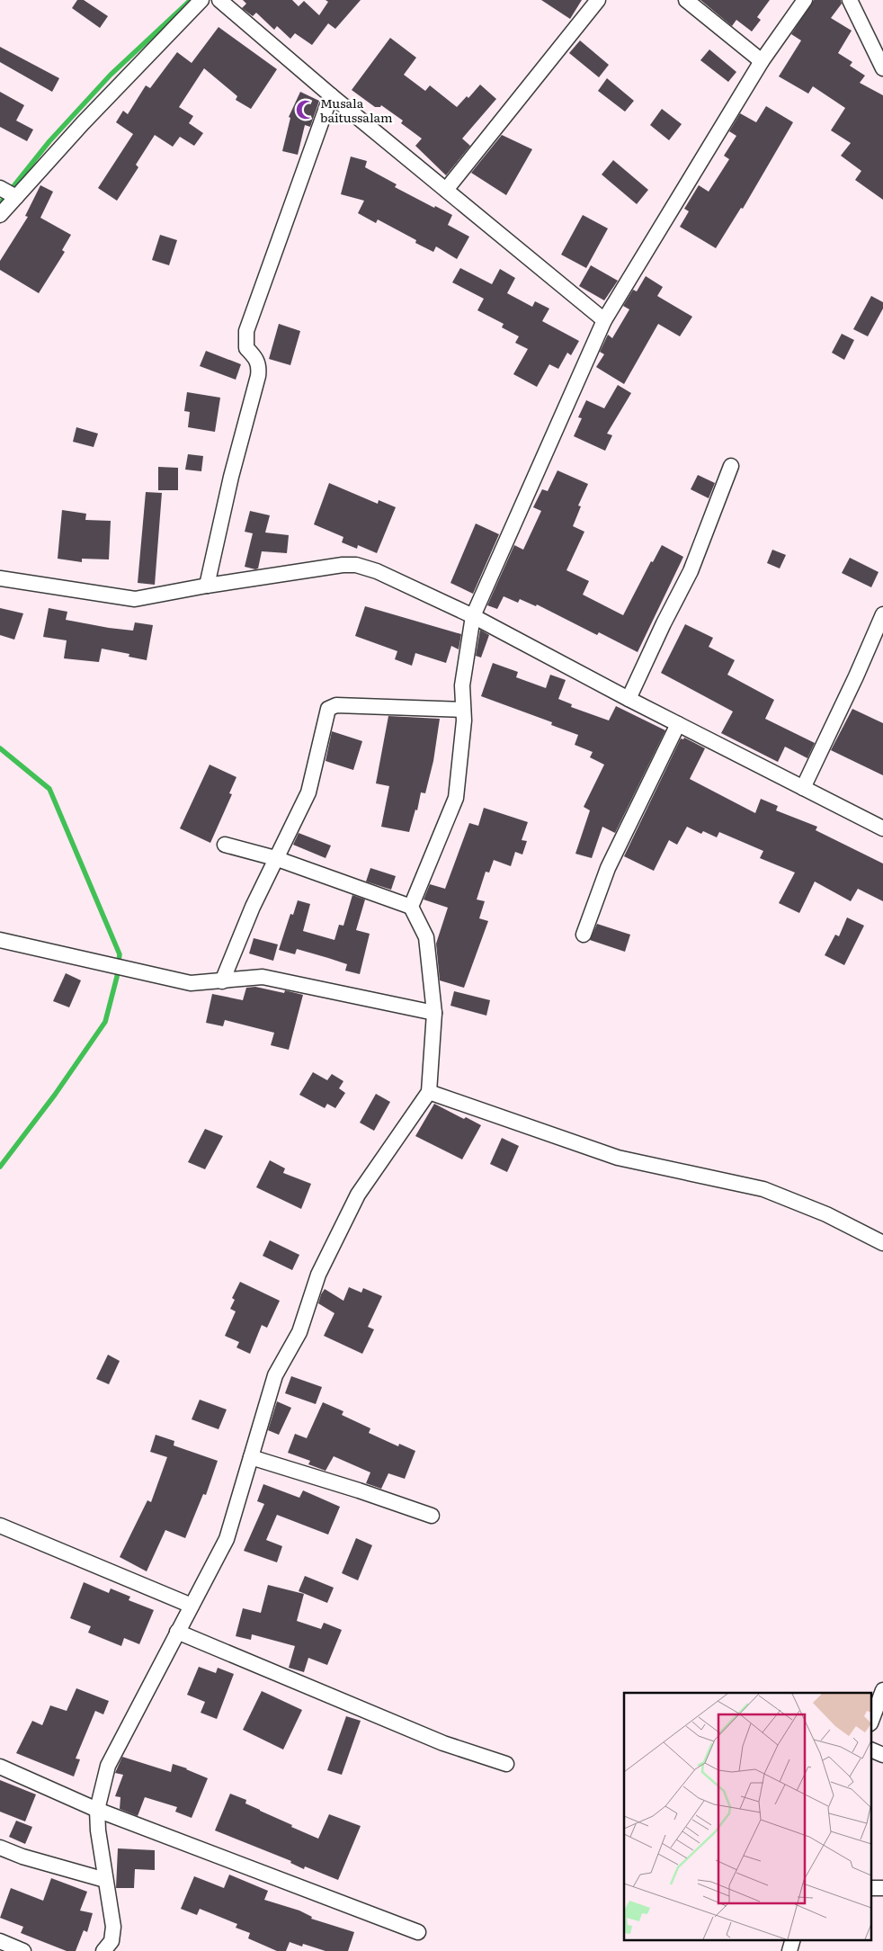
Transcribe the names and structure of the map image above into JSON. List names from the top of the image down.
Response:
{
  "places": {
    "mosque": ["Musala baitussalam"]
  }
}
